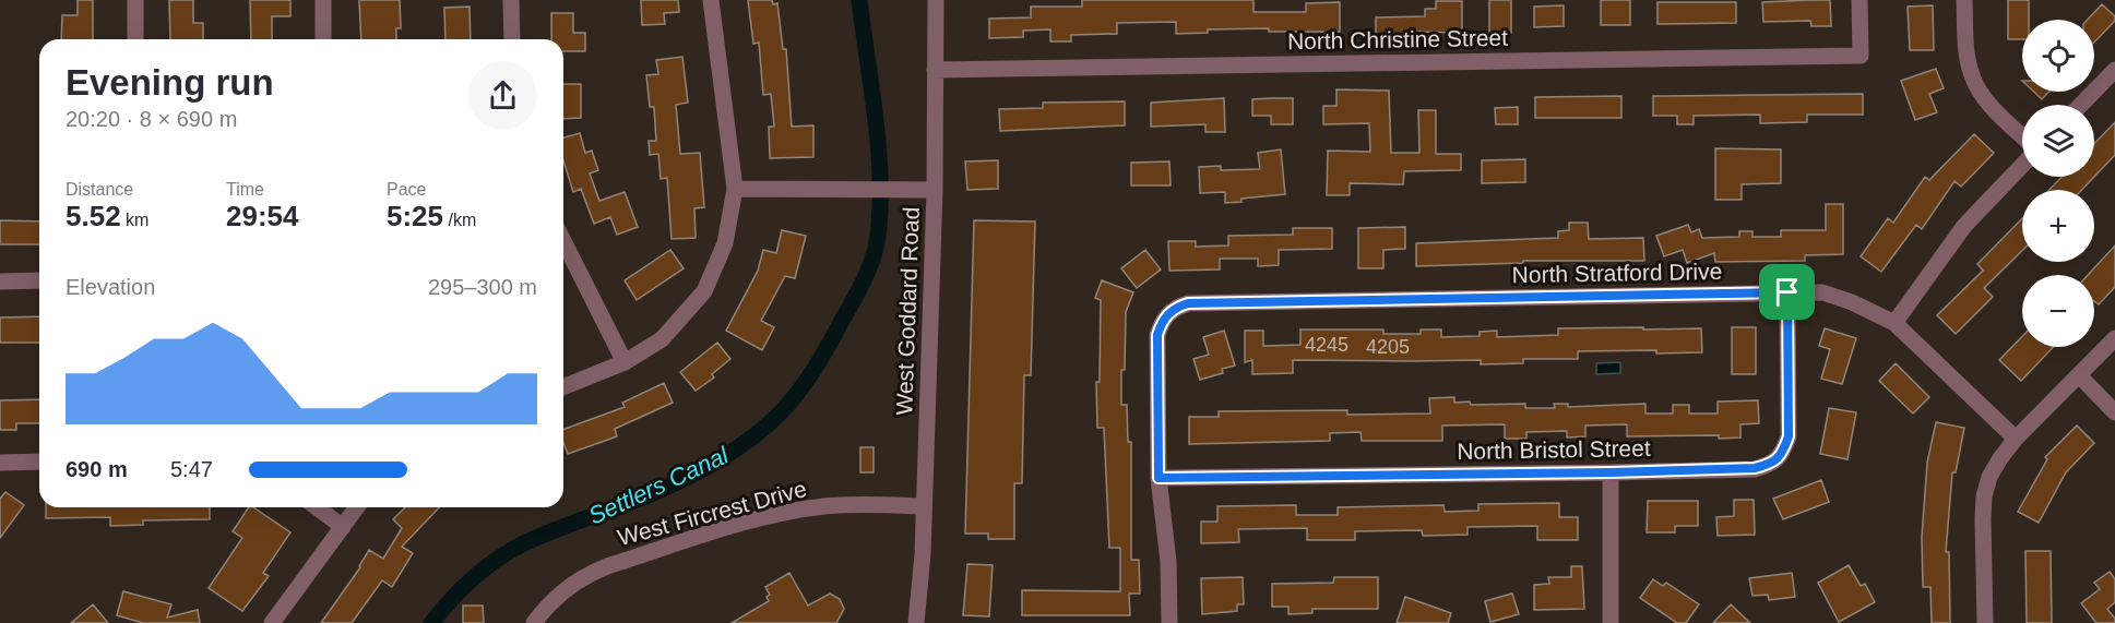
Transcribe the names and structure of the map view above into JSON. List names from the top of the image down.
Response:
{
  "streets": {
    "street": [
      "North Christine Street",
      "North Stratford Drive",
      "West Goddard Road",
      "North Bristol Street",
      "West Fircrest Drive"
    ]
  },
  "crossings": [
    ["North Christine Street", "West Goddard Road"],
    ["North Stratford Drive", "North Bristol Street"],
    ["West Goddard Road", "West Fircrest Drive"]
  ],
  "water": ["Settlers Canal"],
  "house_numbers": ["4245", "4205"],
  "page": {
    "map_buttons": ["+", "−"],
    "heading": ["Evening run", "20:20 · 8 × 690 m"],
    "stats": [
      ["Distance", "5.52 km"],
      ["Time", "29:54"],
      ["Pace", "5:25 /km"]
    ],
    "chart": ["Elevation", "295–300 m"],
    "list": [
      {
        "name": "690 m",
        "note": "5:47"
      }
    ]
  }
}
